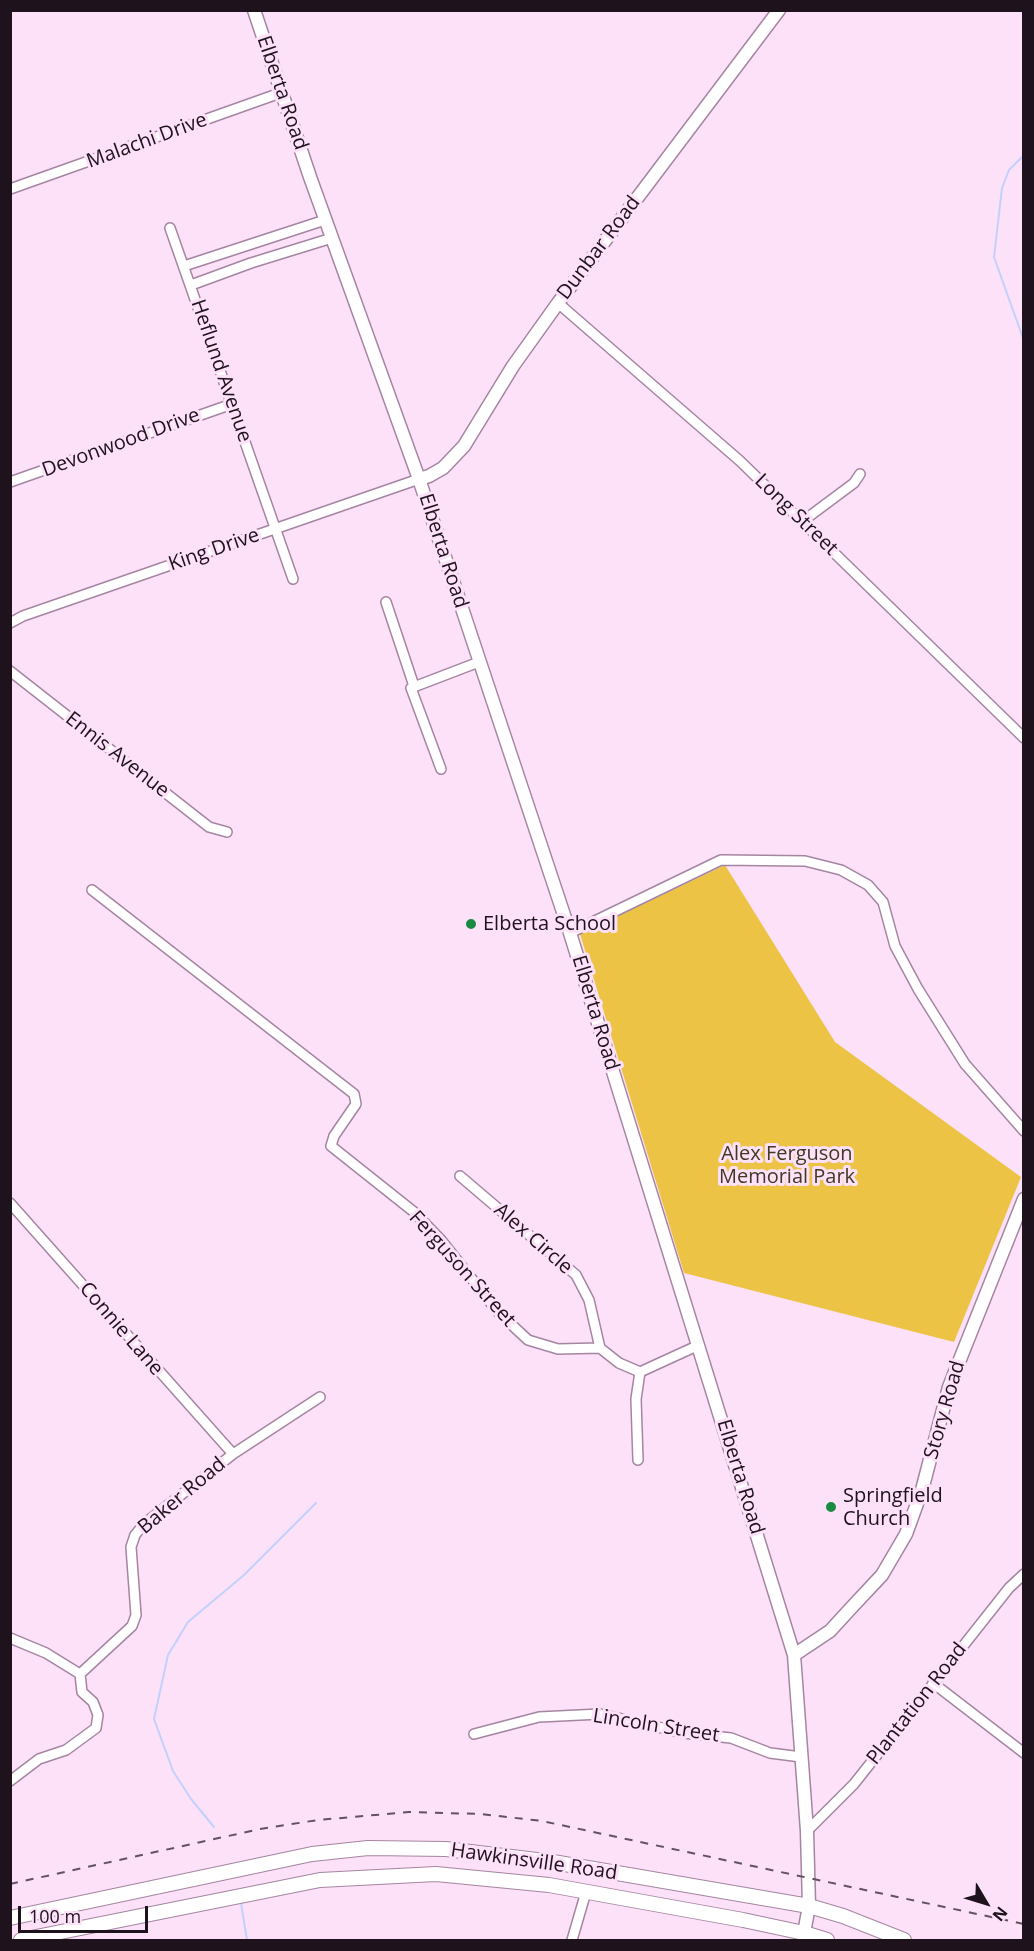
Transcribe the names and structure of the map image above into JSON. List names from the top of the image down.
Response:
{
  "streets": {
    "main road": ["Hawkinsville Road"],
    "street": [
      "Elberta Road",
      "Malachi Drive",
      "Dunbar Road",
      "Heflund Avenue",
      "Devonwood Drive",
      "Long Street",
      "King Drive",
      "Ennis Avenue",
      "Alex Circle",
      "Ferguson Street",
      "Connie Lane",
      "Story Road",
      "Baker Road",
      "Plantation Road",
      "Lincoln Street"
    ]
  },
  "crossings": [
    ["Elberta Road", "Malachi Drive"],
    ["Elberta Road", "Dunbar Road"],
    ["Elberta Road", "Heflund Avenue"],
    ["Elberta Road", "King Drive"],
    ["Elberta Road", "Story Road"],
    ["Elberta Road", "Plantation Road"],
    ["Elberta Road", "Lincoln Street"],
    ["Elberta Road", "Hawkinsville Road"],
    ["Dunbar Road", "Long Street"],
    ["Dunbar Road", "King Drive"],
    ["Heflund Avenue", "Devonwood Drive"],
    ["Heflund Avenue", "King Drive"],
    ["Alex Circle", "Ferguson Street"],
    ["Connie Lane", "Baker Road"]
  ],
  "parks": ["Alex Ferguson Memorial Park"],
  "places": ["Elberta School", "Springfield Church"],
  "scale_bar": "100 m",
  "north": "bottom right"
}
